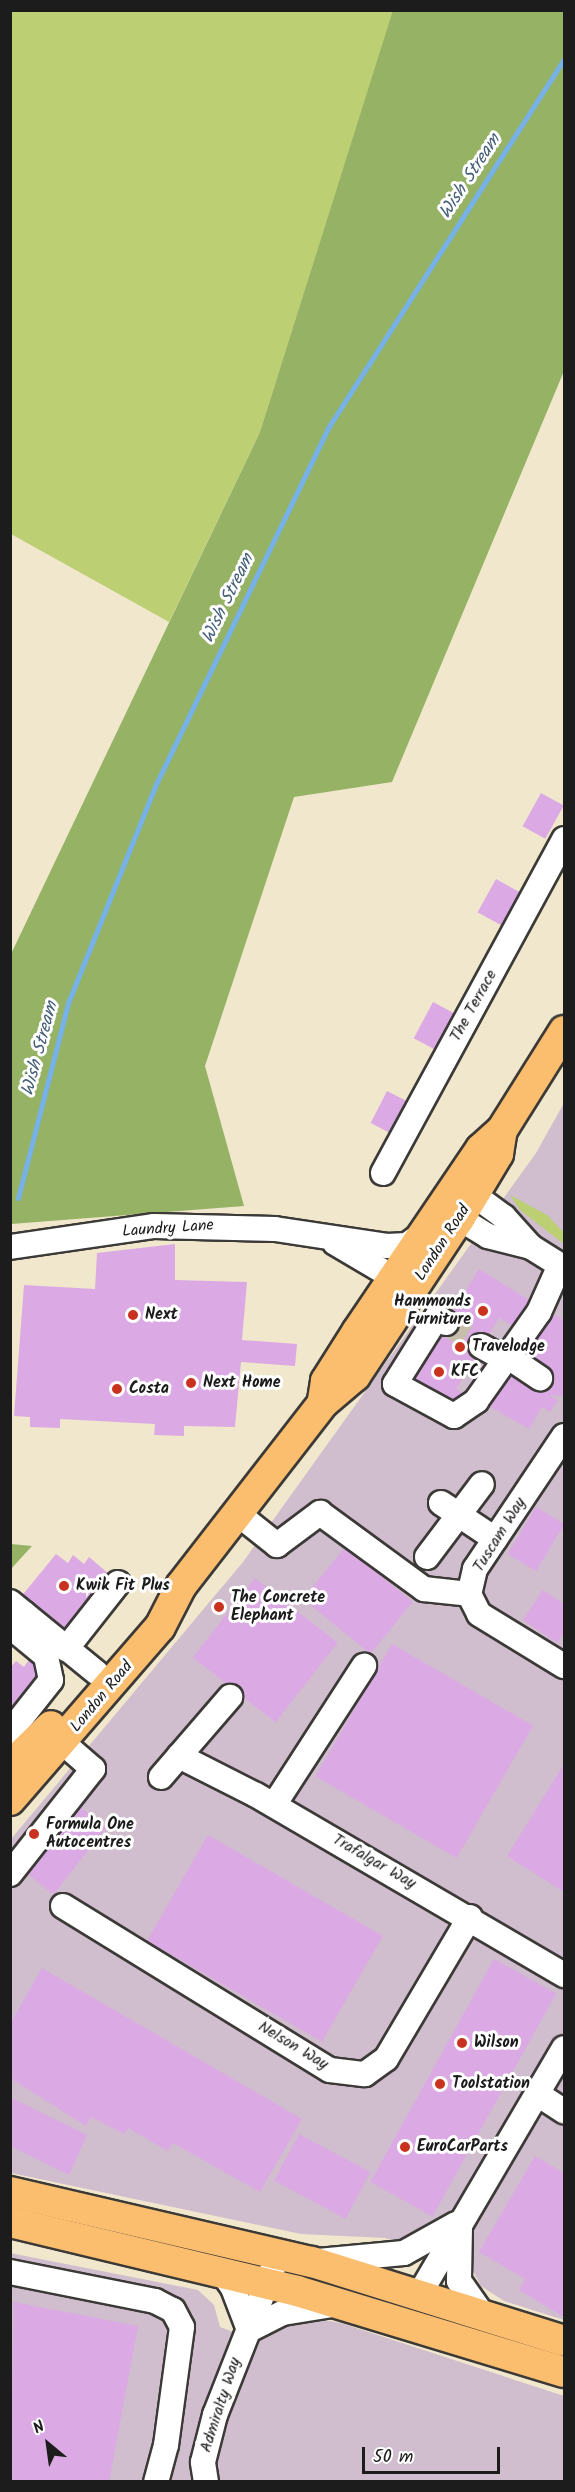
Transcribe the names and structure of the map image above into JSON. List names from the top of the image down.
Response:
{
  "streets": {
    "main road": ["London Road"],
    "street": [
      "The Terrace",
      "Laundry Lane",
      "Tuscam Way",
      "Trafalgar Way",
      "Nelson Way",
      "Admiralty Way"
    ]
  },
  "crossings": [
    ["Laundry Lane", "London Road"],
    ["Trafalgar Way", "Nelson Way"]
  ],
  "water": ["Wish Stream"],
  "places": [
    "Hammonds Furniture",
    "Next",
    "Travelodge",
    "KFC",
    "Next Home",
    "Costa",
    "Kwik Fit Plus",
    "The Concrete Elephant",
    "Formula One Autocentres",
    "Wilson",
    "Toolstation",
    "EuroCarParts"
  ],
  "scale_bar": "50 m",
  "north": "top left"
}
